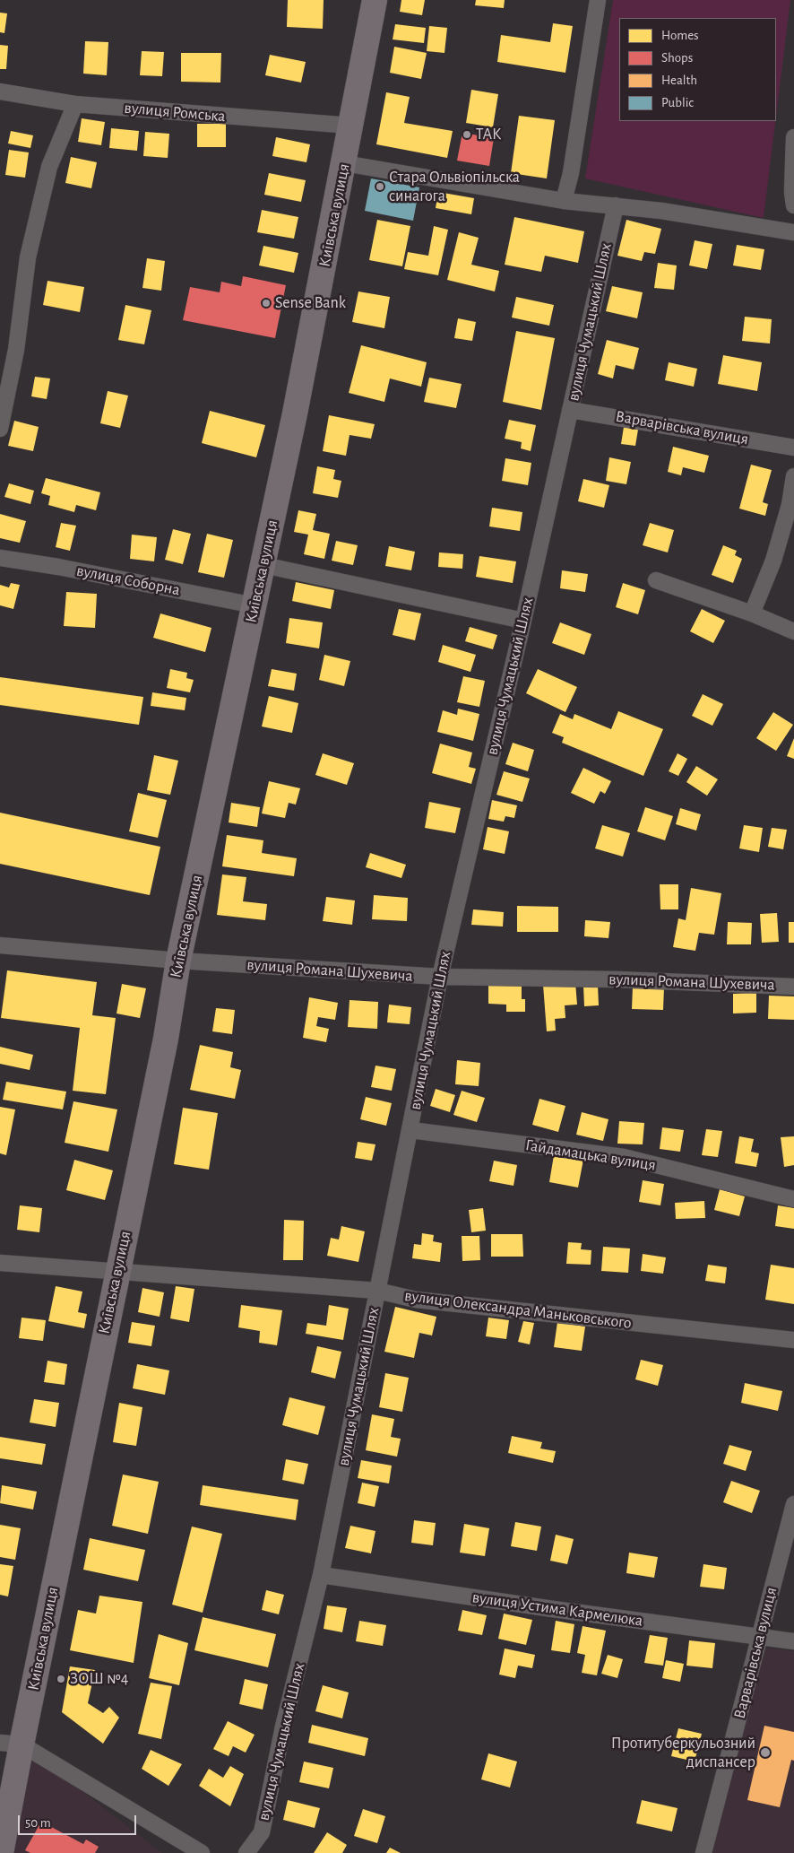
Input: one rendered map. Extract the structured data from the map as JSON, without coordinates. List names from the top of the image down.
{
  "streets": {
    "main road": ["Київська вулиця"],
    "street": [
      "вулиця Ромська",
      "вулиця Чумацький Шлях",
      "Варварівська вулиця",
      "вулиця Соборна",
      "вулиця Романа Шухевича",
      "Гайдамацька вулиця",
      "вулиця Олександра Маньковського",
      "вулиця Устима Кармелюка"
    ]
  },
  "crossings": [
    ["вулиця Ромська", "Київська вулиця"],
    ["Київська вулиця", "вулиця Соборна"],
    ["Київська вулиця", "вулиця Романа Шухевича"],
    ["Київська вулиця", "вулиця Олександра Маньковського"],
    ["вулиця Чумацький Шлях", "Варварівська вулиця"],
    ["вулиця Чумацький Шлях", "вулиця Романа Шухевича"],
    ["вулиця Чумацький Шлях", "Гайдамацька вулиця"],
    ["вулиця Чумацький Шлях", "вулиця Олександра Маньковського"],
    ["вулиця Чумацький Шлях", "вулиця Устима Кармелюка"],
    ["Варварівська вулиця", "вулиця Устима Кармелюка"]
  ],
  "places": [
    "ТАК",
    "Стара Ольвіопільска синагога",
    "Sense Bank",
    "ЗОШ №4",
    "Протитуберкульозний диспансер"
  ],
  "legend": [
    "Homes",
    "Shops",
    "Health",
    "Public"
  ],
  "scale_bar": "50 m"
}
